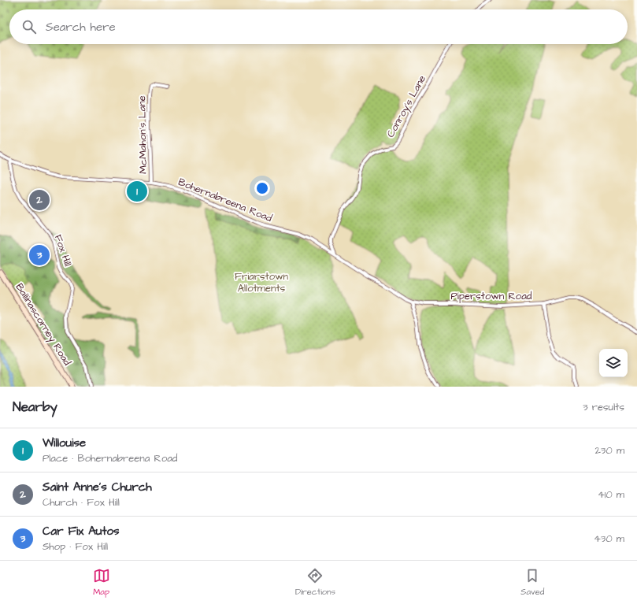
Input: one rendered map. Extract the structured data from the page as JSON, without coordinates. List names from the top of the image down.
{
  "streets": {
    "main road": ["Ballinascorney Road"],
    "street": [
      "Conroy's Lane",
      "McMahon's Lane",
      "Bohernabreena Road",
      "Fox Hill",
      "Piperstown Road"
    ]
  },
  "crossings": [
    ["Conroy's Lane", "Bohernabreena Road"],
    ["McMahon's Lane", "Bohernabreena Road"],
    ["Bohernabreena Road", "Fox Hill"],
    ["Bohernabreena Road", "Piperstown Road"]
  ],
  "parks": ["Friarstown Allotments"],
  "page": {
    "search": "Search here",
    "pins": ["1", "2", "3"],
    "heading": ["Nearby", "3 results"],
    "list": [
      {
        "mark": "1",
        "name": "Willouise",
        "note": "Place · Bohernabreena Road",
        "value": "230 m"
      },
      {
        "mark": "2",
        "name": "Saint Anne's Church",
        "note": "Church · Fox Hill",
        "value": "410 m"
      },
      {
        "mark": "3",
        "name": "Car Fix Autos",
        "note": "Shop · Fox Hill",
        "value": "430 m"
      }
    ],
    "nav": ["Map", "Directions", "Saved"]
  }
}
